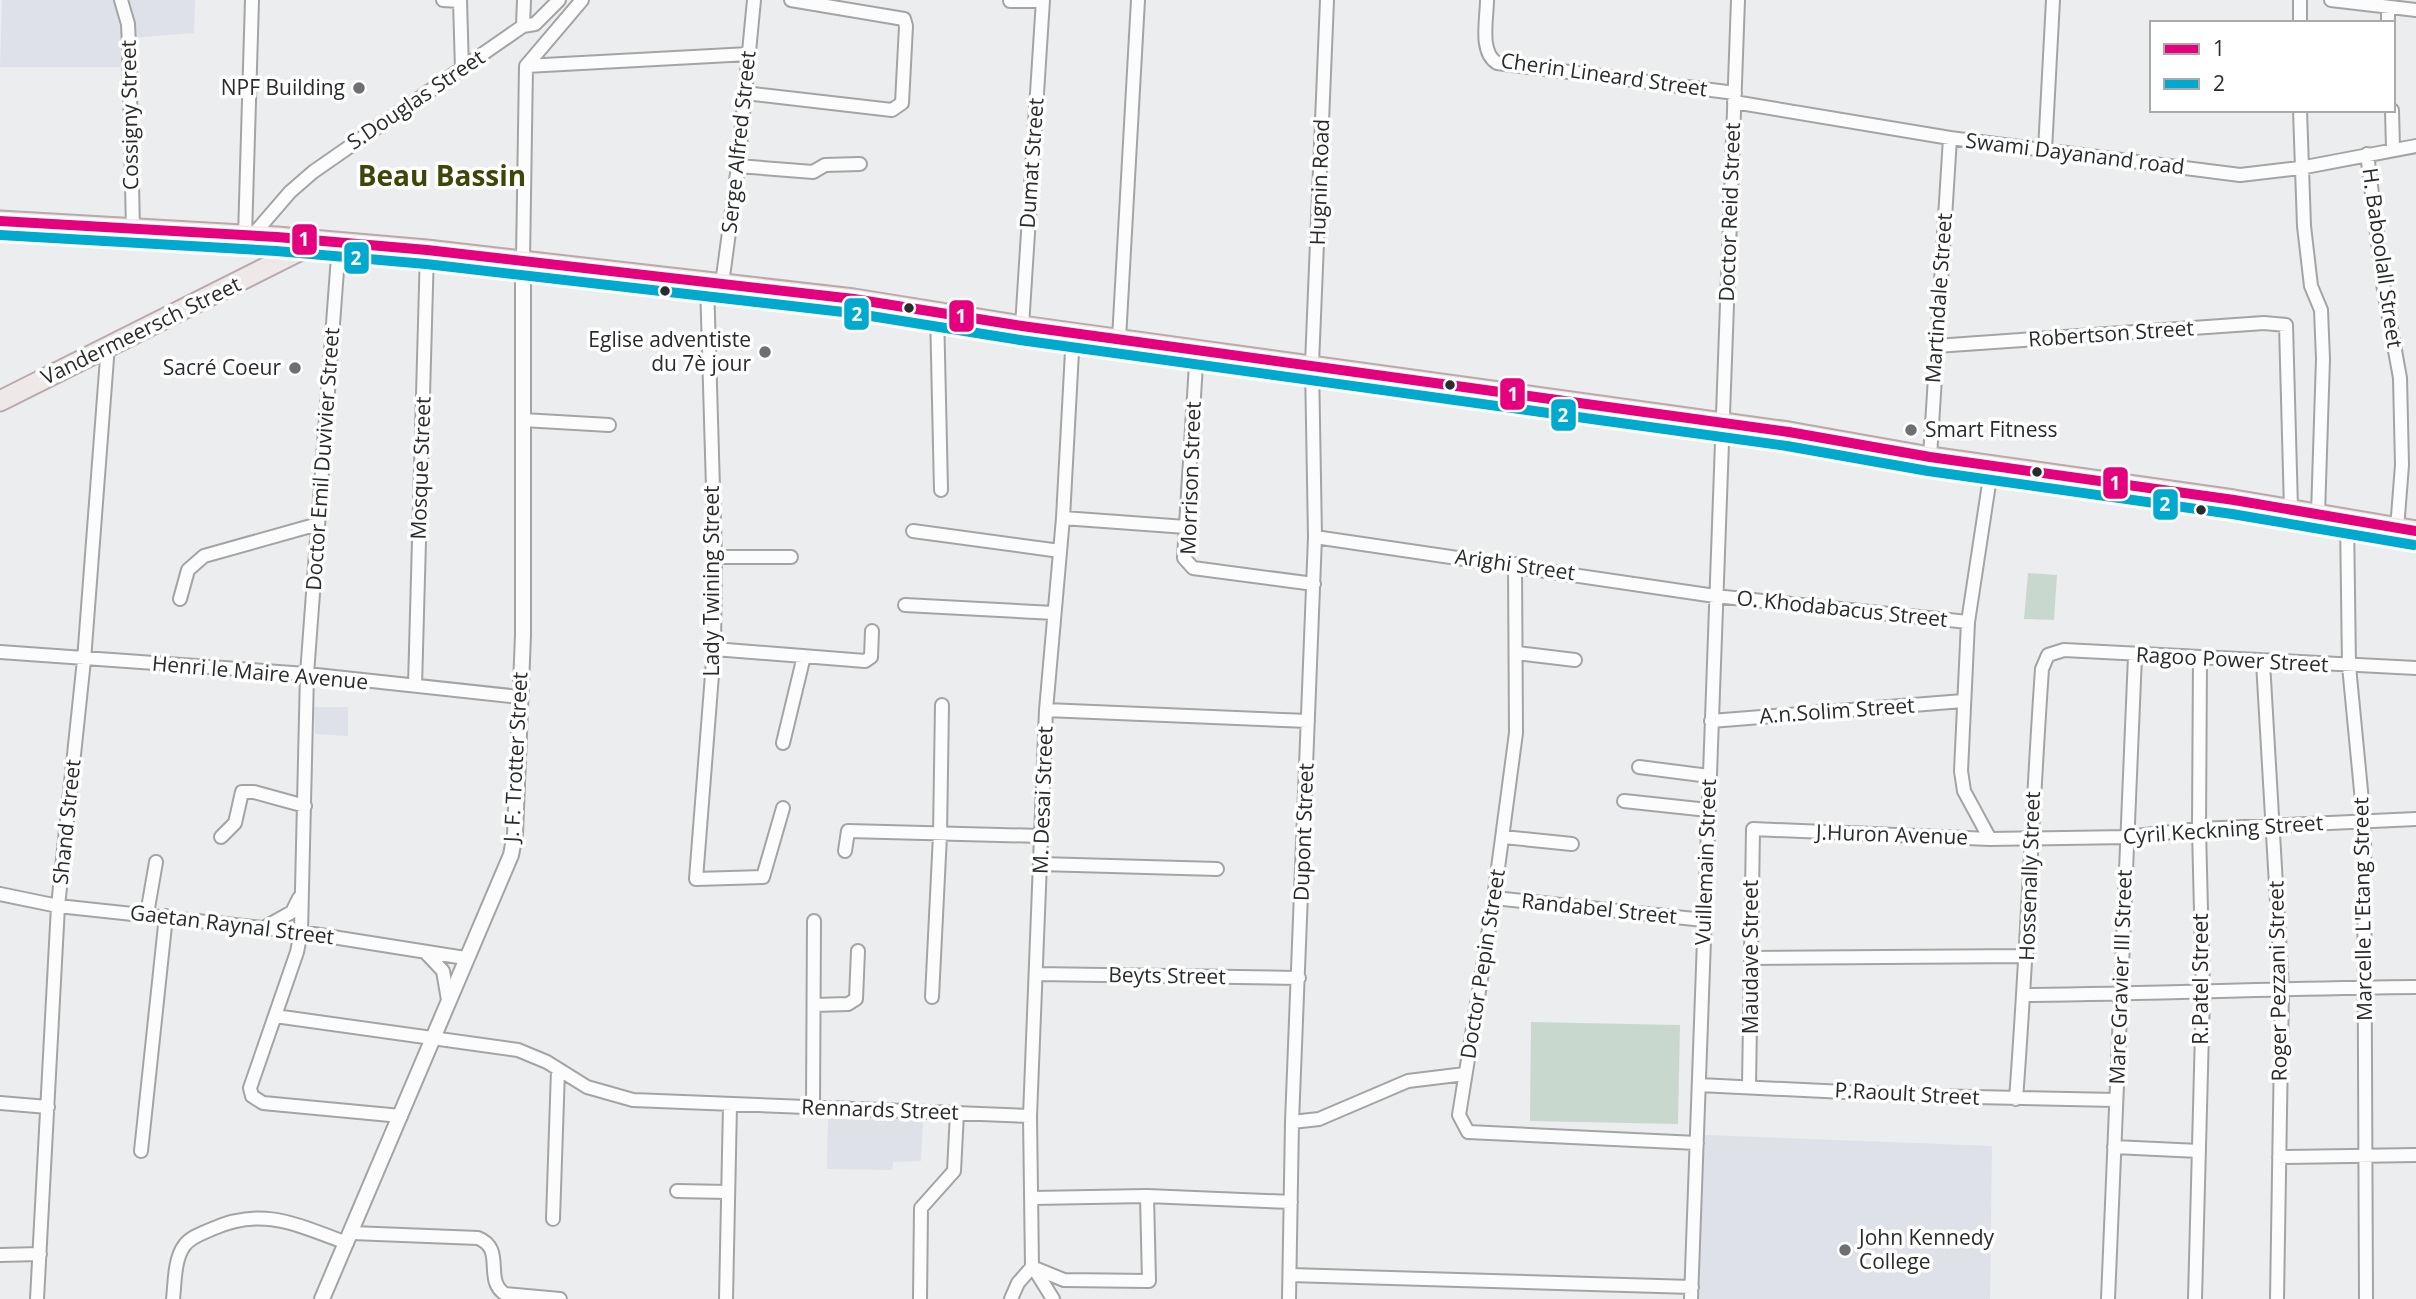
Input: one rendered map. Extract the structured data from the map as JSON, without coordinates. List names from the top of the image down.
{
  "streets": {
    "main road": ["Vandermeersch Street"],
    "street": [
      "Cherin Lineard Street",
      "S.Douglas Street",
      "Cossigny Street",
      "Serge Alfred Street",
      "Swami Dayanand road",
      "Dumat Street",
      "Hugnin Road",
      "Doctor Reid Street",
      "H. Baboolall Street",
      "Martindale Street",
      "Robertson Street",
      "Doctor Emil Duvivier Street",
      "Mosque Street",
      "Morrison Street",
      "Arighi Street",
      "Lady Twining Street",
      "O. Khodabacus Street",
      "Ragoo Power Street",
      "Henri le Maire Avenue",
      "A.n.Solim Street",
      "J. F. Trotter Street",
      "M. Desai Street",
      "Shand Street",
      "Cyril Keckning Street",
      "Dupont Street",
      "J.Huron Avenue",
      "Vuillemain Street",
      "Hossenally Street",
      "Randabel Street",
      "Marcelle L'Etang Street",
      "Gaetan Raynal Street",
      "Maudave Street",
      "Doctor Pepin Street",
      "Beyts Street",
      "Mare Gravier III Street",
      "R.Patel Street",
      "Roger Pezzani Street",
      "P.Raoult Street",
      "Rennards Street"
    ]
  },
  "crossings": [
    ["Cherin Lineard Street", "Swami Dayanand road"],
    ["Cherin Lineard Street", "Doctor Reid Street"],
    ["Serge Alfred Street", "Lady Twining Street"],
    ["Swami Dayanand road", "Doctor Reid Street"],
    ["Swami Dayanand road", "H. Baboolall Street"],
    ["Swami Dayanand road", "Martindale Street"],
    ["Hugnin Road", "Dupont Street"],
    ["Doctor Reid Street", "Vuillemain Street"],
    ["Martindale Street", "Robertson Street"],
    ["Vandermeersch Street", "Shand Street"],
    ["Doctor Emil Duvivier Street", "Henri le Maire Avenue"],
    ["Doctor Emil Duvivier Street", "J. F. Trotter Street"],
    ["Doctor Emil Duvivier Street", "Gaetan Raynal Street"],
    ["Doctor Emil Duvivier Street", "Rennards Street"],
    ["Mosque Street", "Henri le Maire Avenue"],
    ["Morrison Street", "Dupont Street"],
    ["Arighi Street", "O. Khodabacus Street"],
    ["Arighi Street", "Dupont Street"],
    ["Arighi Street", "Vuillemain Street"],
    ["Arighi Street", "Doctor Pepin Street"],
    ["O. Khodabacus Street", "Vuillemain Street"],
    ["Ragoo Power Street", "Hossenally Street"],
    ["Ragoo Power Street", "Marcelle L'Etang Street"],
    ["Ragoo Power Street", "Mare Gravier III Street"],
    ["Ragoo Power Street", "R.Patel Street"],
    ["Ragoo Power Street", "Roger Pezzani Street"],
    ["Henri le Maire Avenue", "J. F. Trotter Street"],
    ["Henri le Maire Avenue", "Shand Street"],
    ["A.n.Solim Street", "Vuillemain Street"],
    ["J. F. Trotter Street", "Gaetan Raynal Street"],
    ["J. F. Trotter Street", "Rennards Street"],
    ["M. Desai Street", "Beyts Street"],
    ["M. Desai Street", "Rennards Street"],
    ["Shand Street", "Gaetan Raynal Street"],
    ["Cyril Keckning Street", "J.Huron Avenue"],
    ["Cyril Keckning Street", "Hossenally Street"],
    ["Cyril Keckning Street", "Marcelle L'Etang Street"],
    ["Cyril Keckning Street", "Mare Gravier III Street"],
    ["Cyril Keckning Street", "R.Patel Street"],
    ["Cyril Keckning Street", "Roger Pezzani Street"],
    ["Dupont Street", "Beyts Street"],
    ["J.Huron Avenue", "Hossenally Street"],
    ["J.Huron Avenue", "Maudave Street"],
    ["Vuillemain Street", "Randabel Street"],
    ["Vuillemain Street", "Doctor Pepin Street"],
    ["Vuillemain Street", "P.Raoult Street"],
    ["Hossenally Street", "P.Raoult Street"],
    ["Randabel Street", "Doctor Pepin Street"],
    ["Maudave Street", "P.Raoult Street"],
    ["Mare Gravier III Street", "P.Raoult Street"]
  ],
  "districts": ["Beau Bassin"],
  "places": [
    "NPF Building",
    "Eglise adventiste du 7è jour",
    "Sacré Coeur",
    "Smart Fitness",
    "John Kennedy College"
  ],
  "lines": ["transit line 1", "transit line 2"],
  "legend": ["1", "2"]
}
